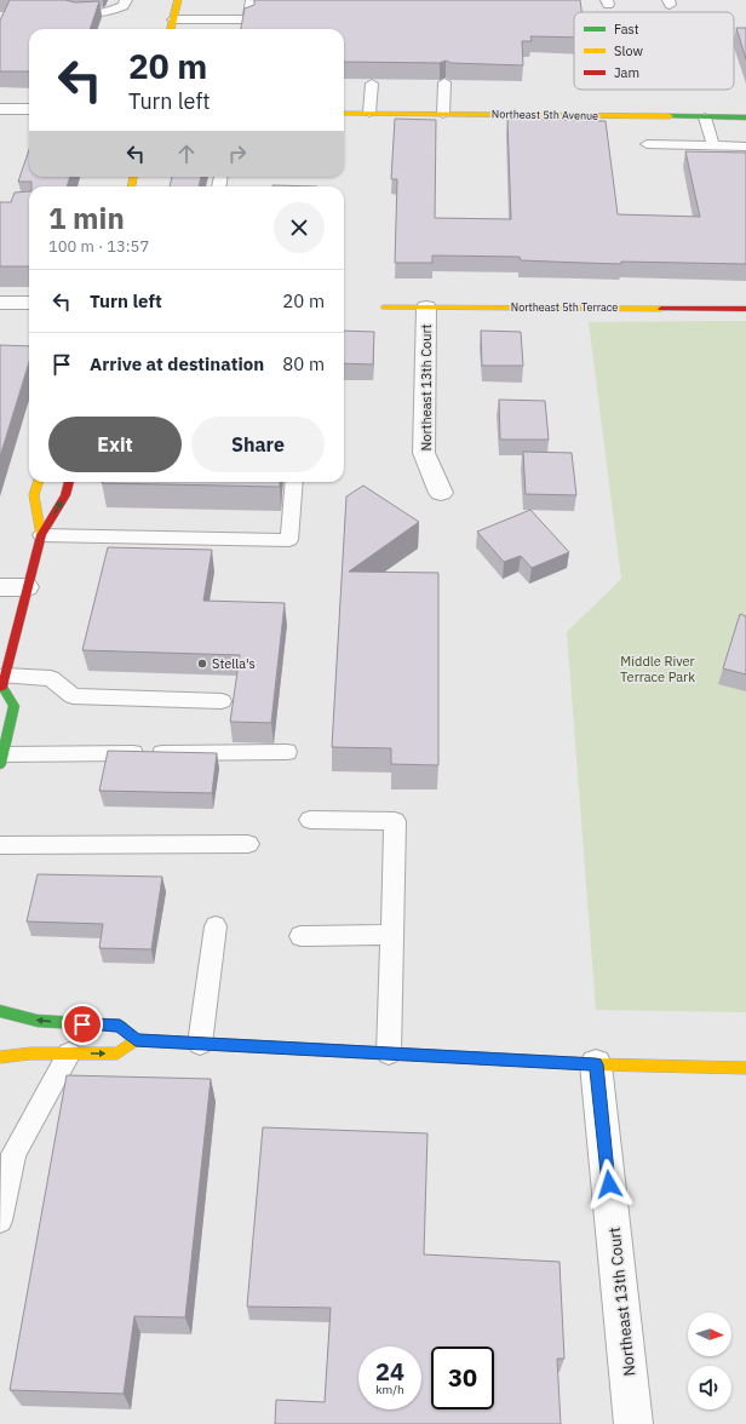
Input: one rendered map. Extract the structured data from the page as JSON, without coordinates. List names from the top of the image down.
{
  "streets": {
    "street": ["Northeast 5th Avenue", "Northeast 5th Terrace", "Northeast 13th Court"]
  },
  "crossings": [
    ["Northeast 5th Terrace", "Northeast 13th Court"]
  ],
  "parks": ["Middle River Terrace Park"],
  "places": ["Stella's"],
  "legend": ["Fast", "Slow", "Jam"],
  "north": "right",
  "page": {
    "turn": ["20 m", "Turn left"],
    "heading": ["1 min", "100 m · 13:57"],
    "list": [
      {
        "name": "Turn left",
        "value": "20 m"
      },
      {
        "name": "Arrive at destination",
        "value": "80 m"
      }
    ],
    "buttons": ["Exit", "Share"],
    "speed": "24 km/h",
    "limit": "30"
  }
}
